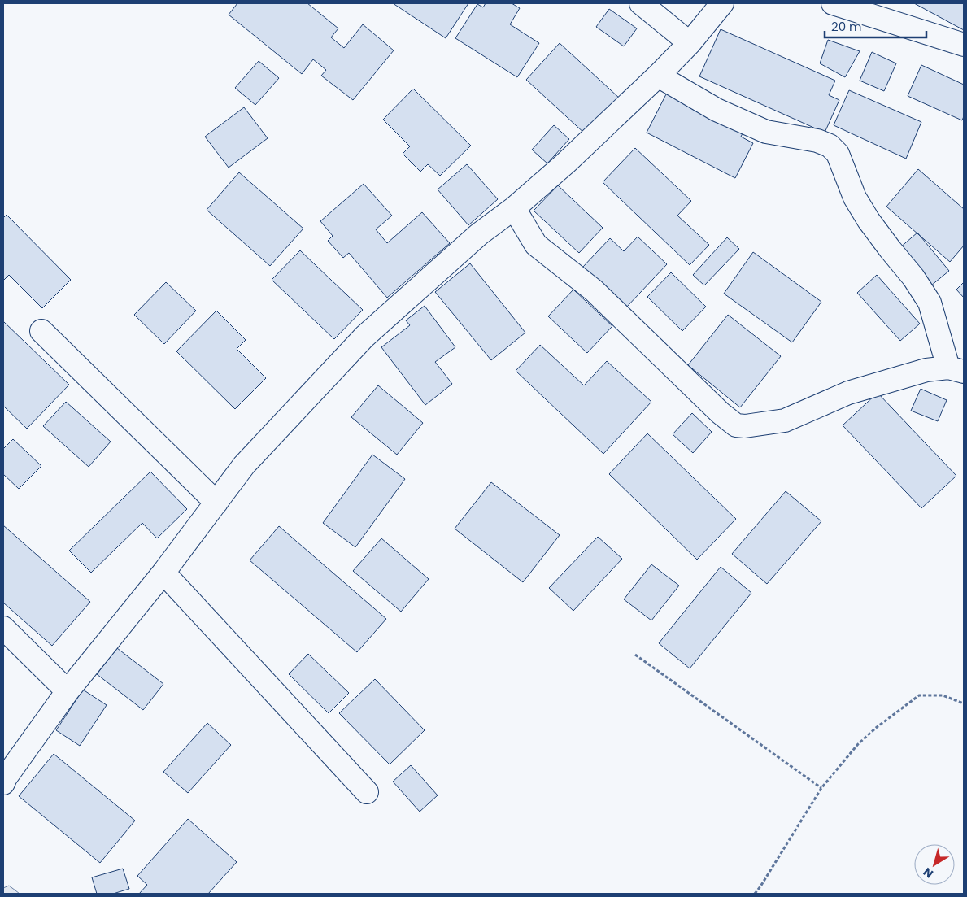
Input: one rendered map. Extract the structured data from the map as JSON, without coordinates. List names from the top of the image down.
{
  "scale_bar": "20 m",
  "north": "bottom left"
}
